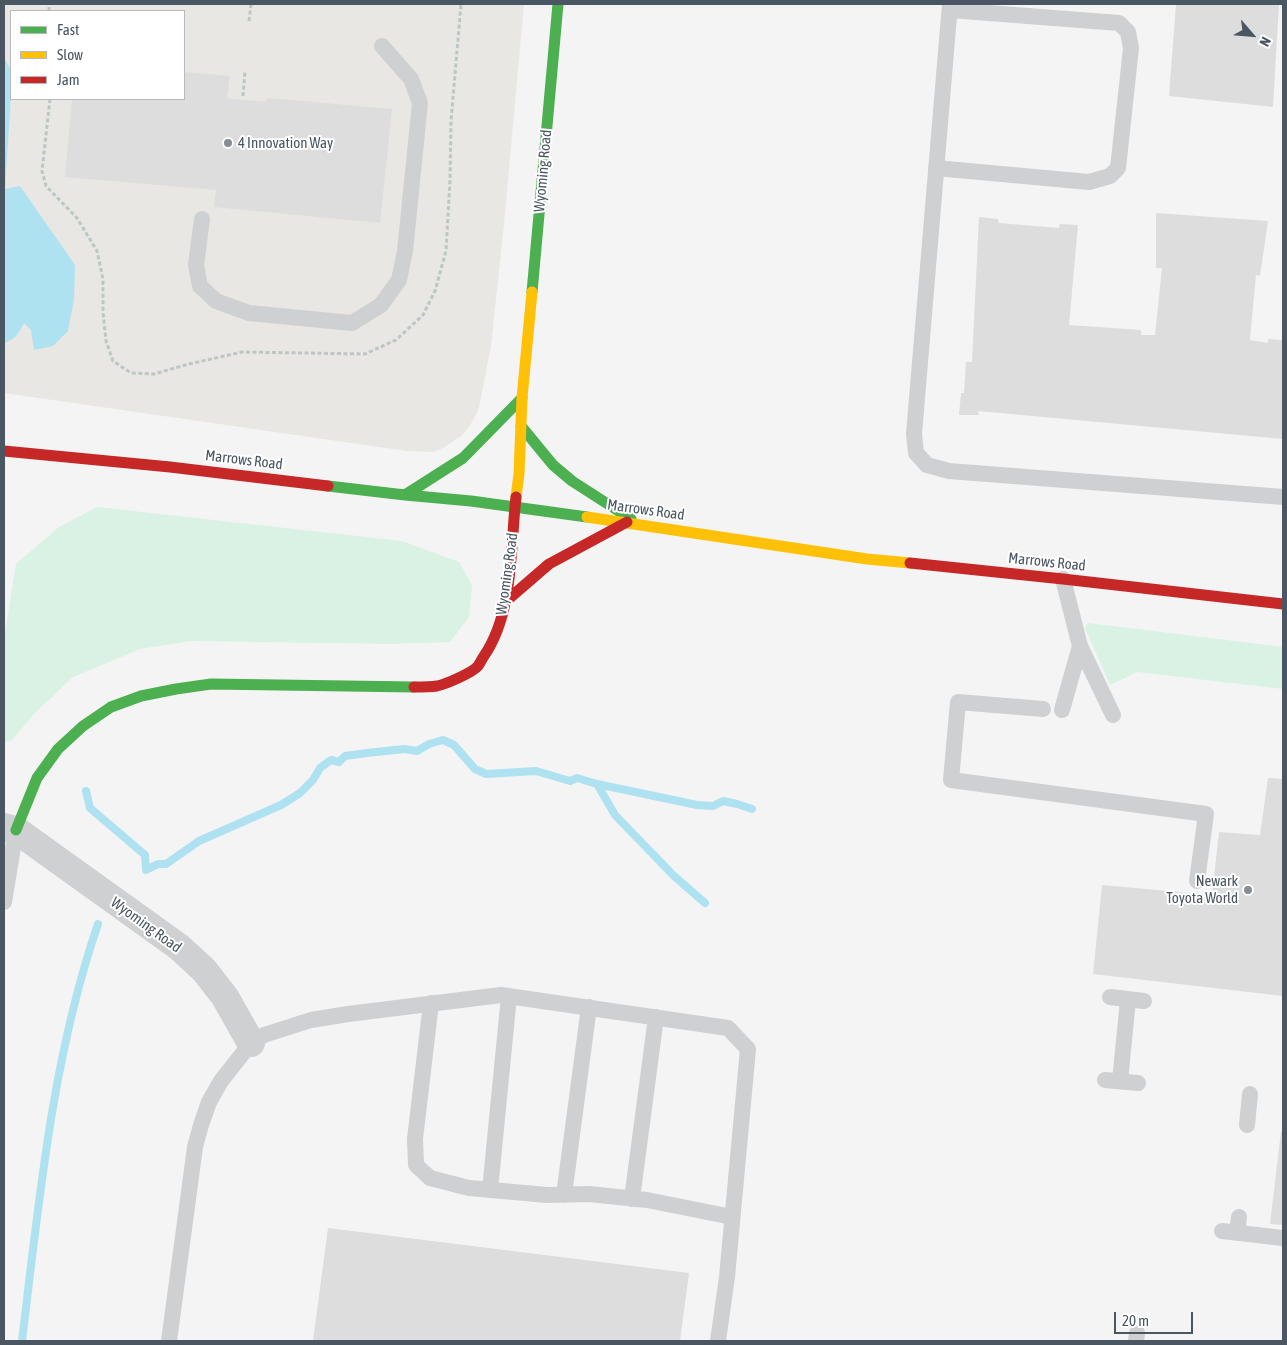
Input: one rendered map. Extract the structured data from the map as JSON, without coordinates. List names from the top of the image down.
{
  "streets": {
    "street": ["Wyoming Road", "Marrows Road"]
  },
  "crossings": [
    ["Wyoming Road", "Marrows Road"]
  ],
  "places": ["4 Innovation Way", "Newark Toyota World"],
  "legend": ["Fast", "Slow", "Jam"],
  "scale_bar": "20 m",
  "north": "bottom right"
}
